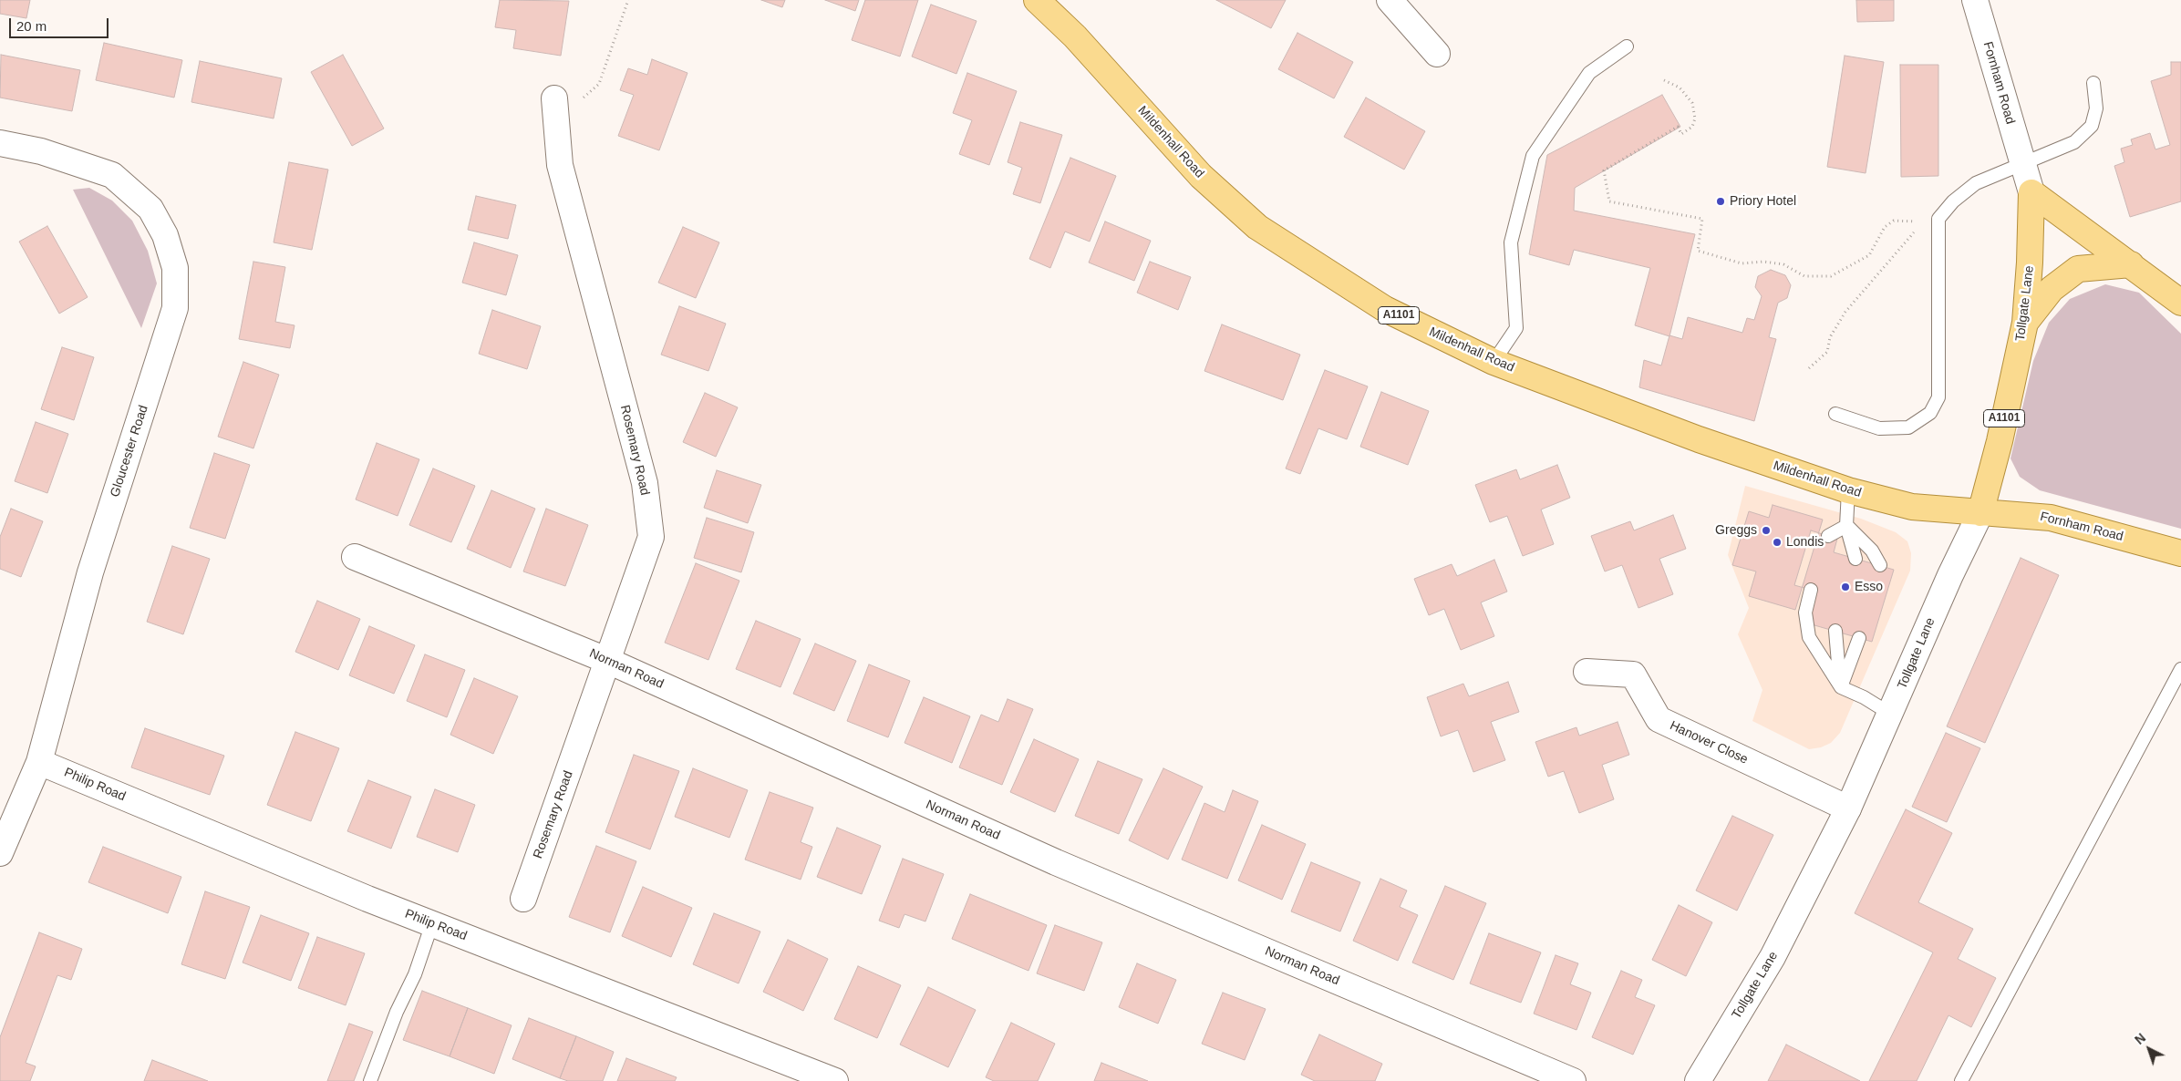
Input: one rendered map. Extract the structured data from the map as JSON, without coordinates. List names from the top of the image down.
{
  "streets": {
    "main road": [
      "Fornham Road",
      "Mildenhall Road",
      "Tollgate Lane",
      "A1101"
    ],
    "street": [
      "Rosemary Road",
      "Gloucester Road",
      "Norman Road",
      "Hanover Close",
      "Philip Road"
    ]
  },
  "crossings": [
    ["Fornham Road", "Mildenhall Road"],
    ["Fornham Road", "Tollgate Lane"],
    ["Mildenhall Road", "Tollgate Lane"],
    ["Tollgate Lane", "A1101"],
    ["Tollgate Lane", "Hanover Close"],
    ["Rosemary Road", "Norman Road"],
    ["Gloucester Road", "Philip Road"]
  ],
  "places": [
    "Priory Hotel",
    "Greggs",
    "Londis",
    "Esso"
  ],
  "scale_bar": "20 m",
  "north": "top left"
}
